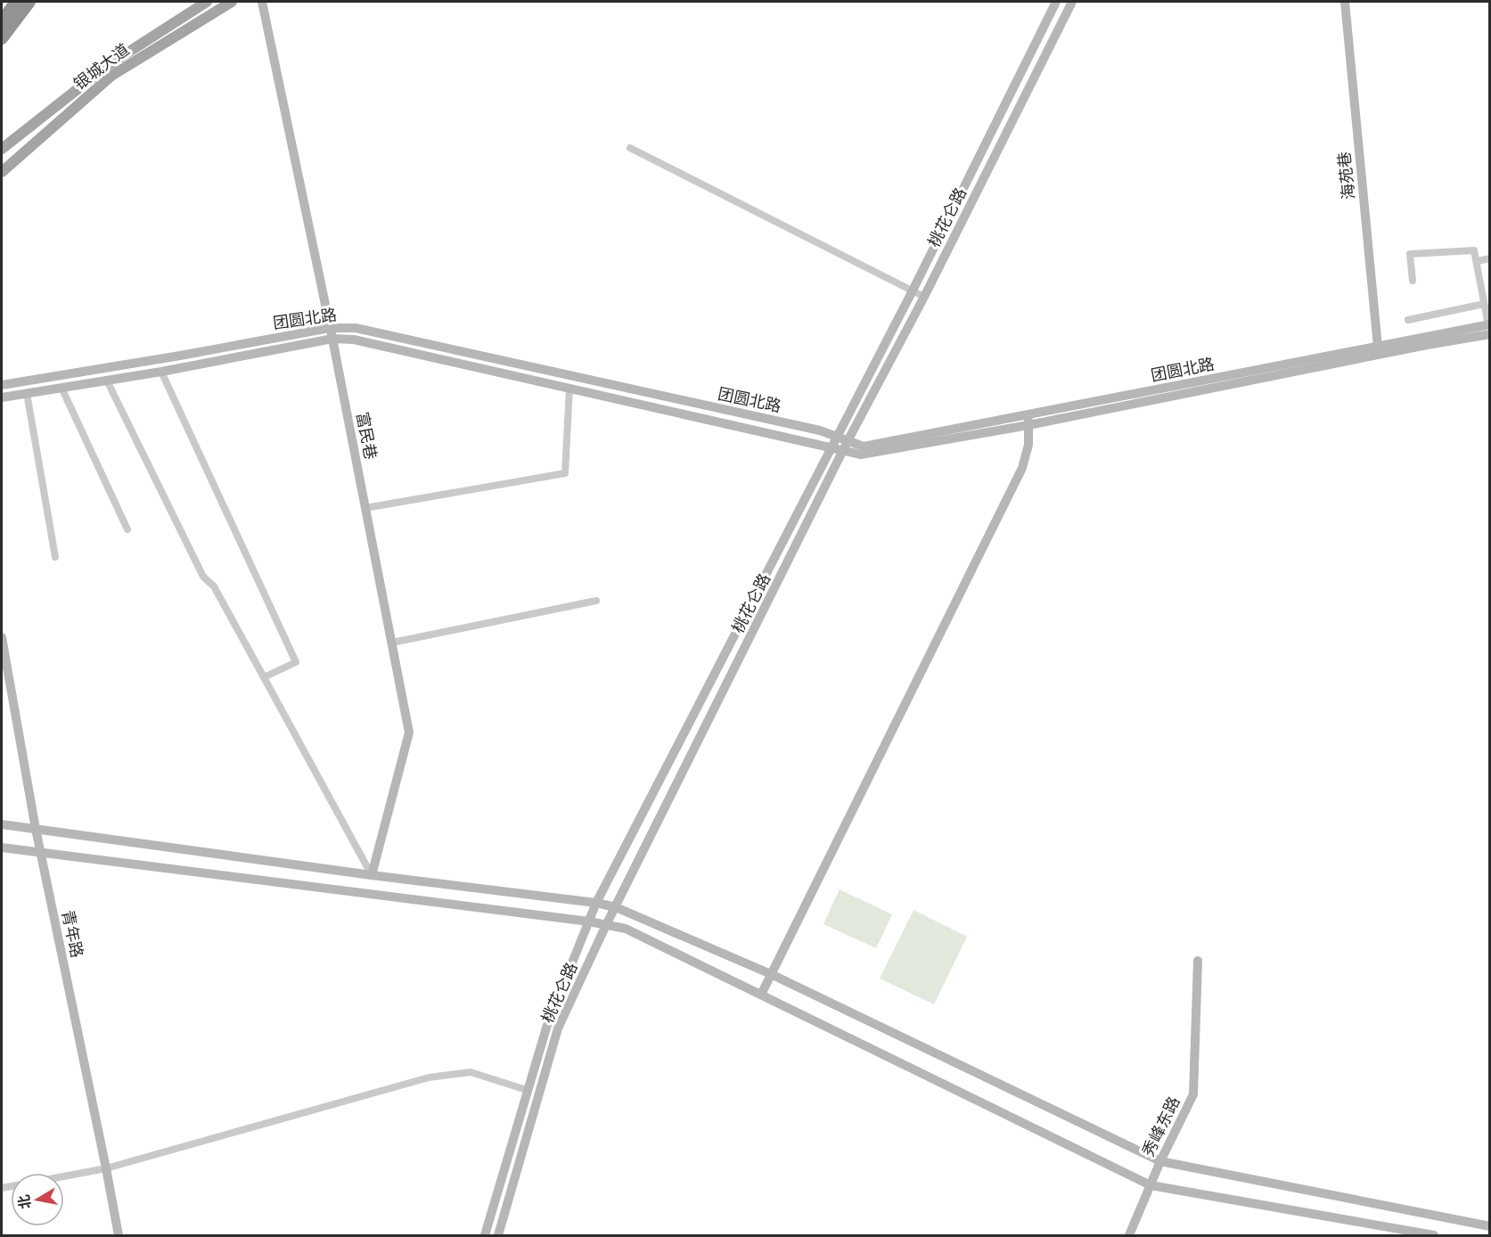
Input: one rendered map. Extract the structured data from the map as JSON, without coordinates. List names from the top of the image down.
{
  "streets": {
    "main road": [
      "银城大道",
      "海苑巷",
      "桃花仑路",
      "团圆北路",
      "富民巷",
      "青年路",
      "秀峰东路"
    ]
  },
  "crossings": [
    ["海苑巷", "团圆北路"],
    ["桃花仑路", "团圆北路"],
    ["团圆北路", "富民巷"]
  ],
  "north": "left"
}
